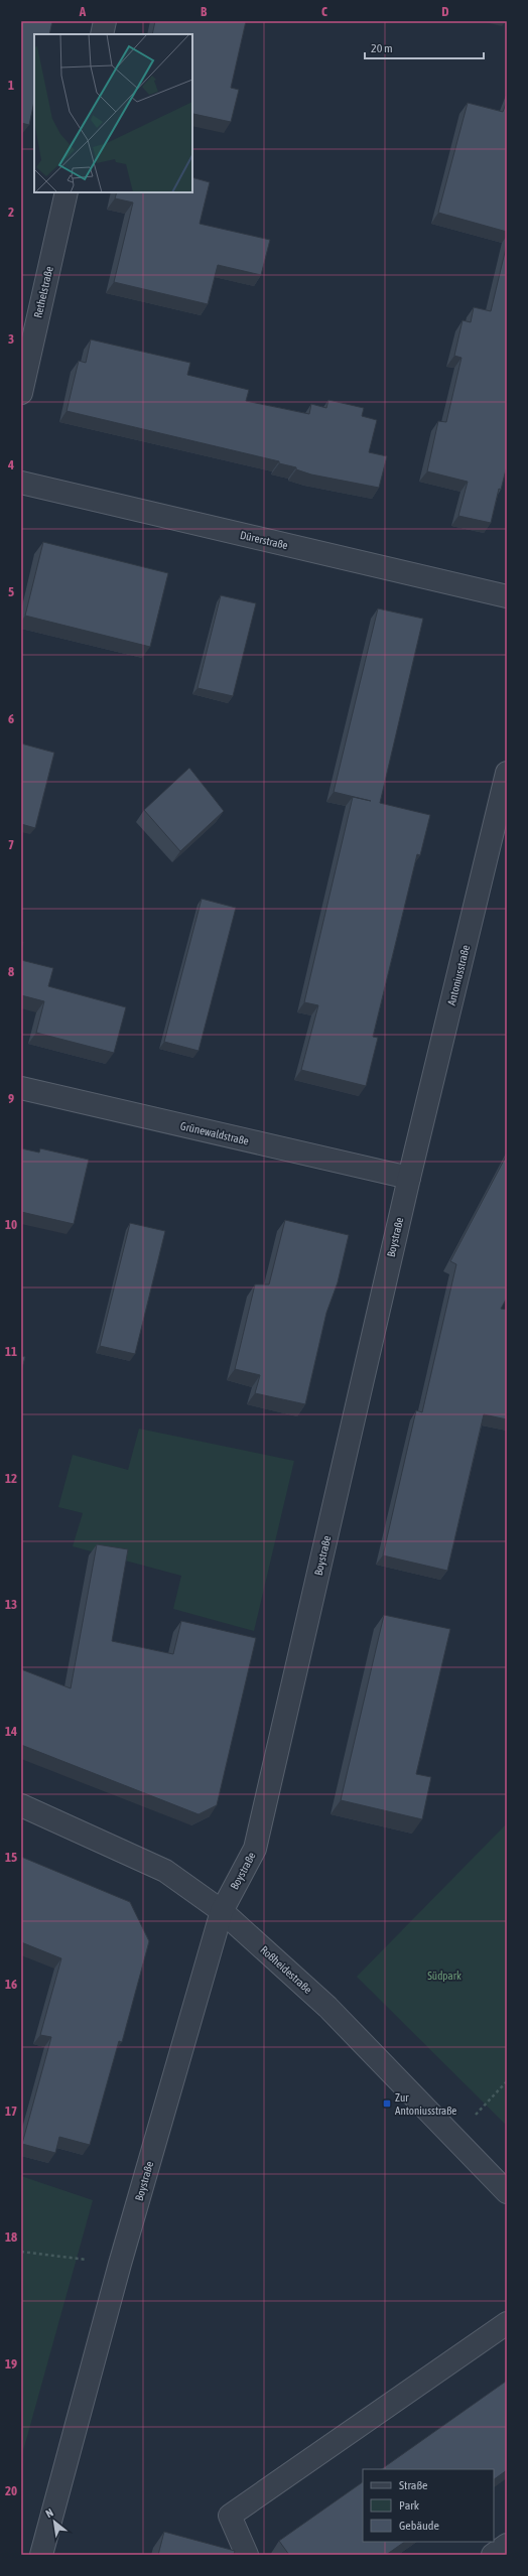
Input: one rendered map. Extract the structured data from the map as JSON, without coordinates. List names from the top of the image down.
{
  "streets": {
    "street": [
      "Rethelstraße",
      "Dürerstraße",
      "Antoniusstraße",
      "Grünewaldstraße",
      "Boystraße",
      "Roßheidestraße"
    ]
  },
  "crossings": [
    ["Antoniusstraße", "Grünewaldstraße"],
    ["Antoniusstraße", "Boystraße"],
    ["Grünewaldstraße", "Boystraße"],
    ["Boystraße", "Roßheidestraße"]
  ],
  "parks": ["Südpark"],
  "places": {
    "transit": ["Zur Antoniusstraße"]
  },
  "legend": ["Straße", "Park", "Gebäude"],
  "scale_bar": "20 m",
  "north": "top left",
  "grid": {
    "columns": [
      "A",
      "B",
      "C",
      "D"
    ],
    "rows": [
      "1",
      "2",
      "3",
      "4",
      "5",
      "6",
      "7",
      "8",
      "9",
      "10",
      "11",
      "12",
      "13",
      "14",
      "15",
      "16",
      "17",
      "18",
      "19",
      "20"
    ]
  }
}
